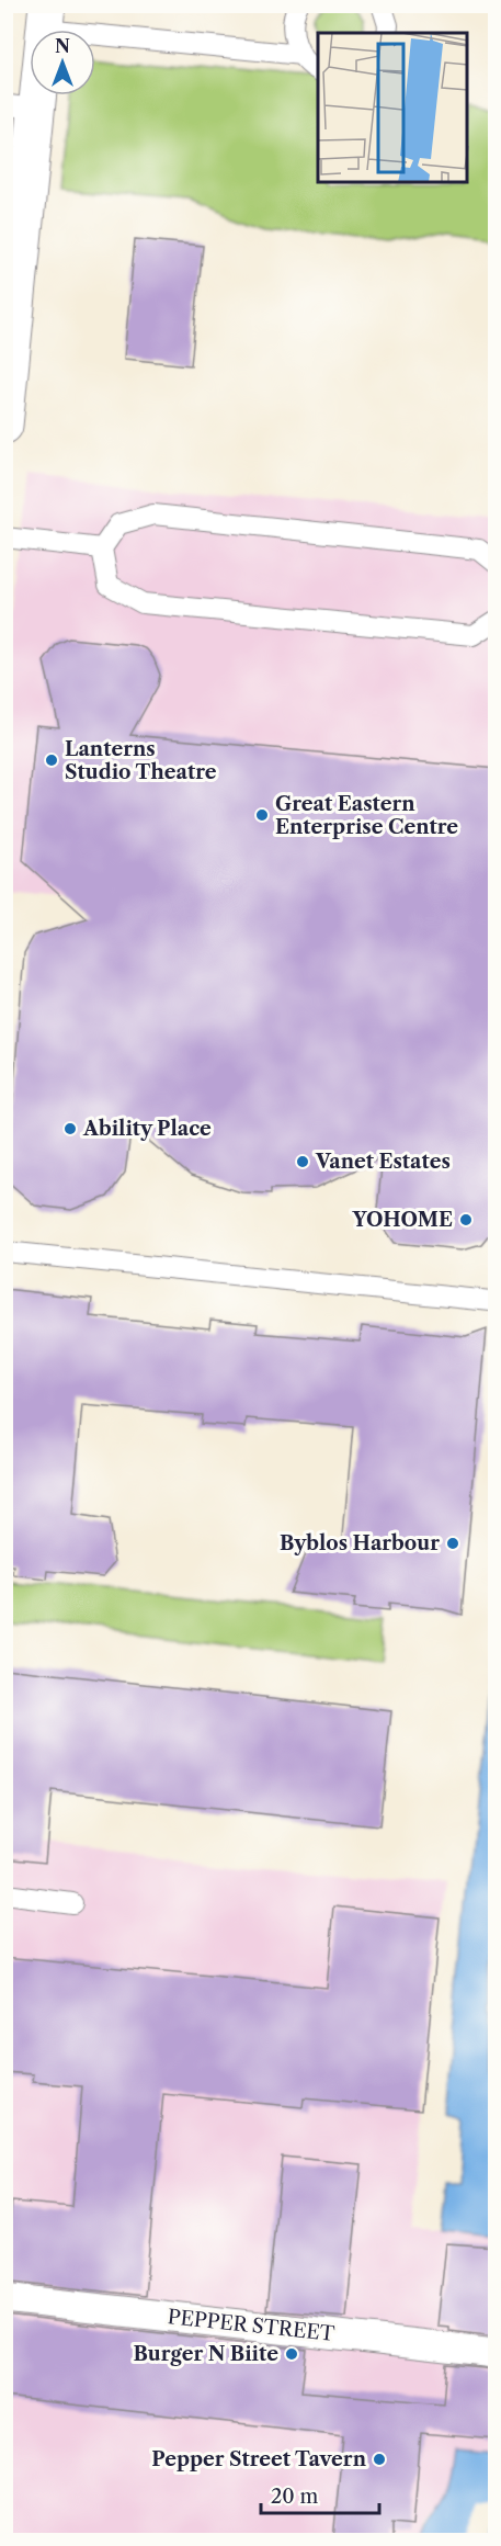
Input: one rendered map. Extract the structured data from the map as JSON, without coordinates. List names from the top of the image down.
{
  "streets": {
    "street": ["PEPPER STREET"]
  },
  "places": [
    "Lanterns Studio Theatre",
    "Great Eastern Enterprise Centre",
    "Ability Place",
    "Vanet Estates",
    "YOHOME",
    "Byblos Harbour",
    "Burger N Biite",
    "Pepper Street Tavern"
  ],
  "scale_bar": "20 m",
  "north": "top"
}
